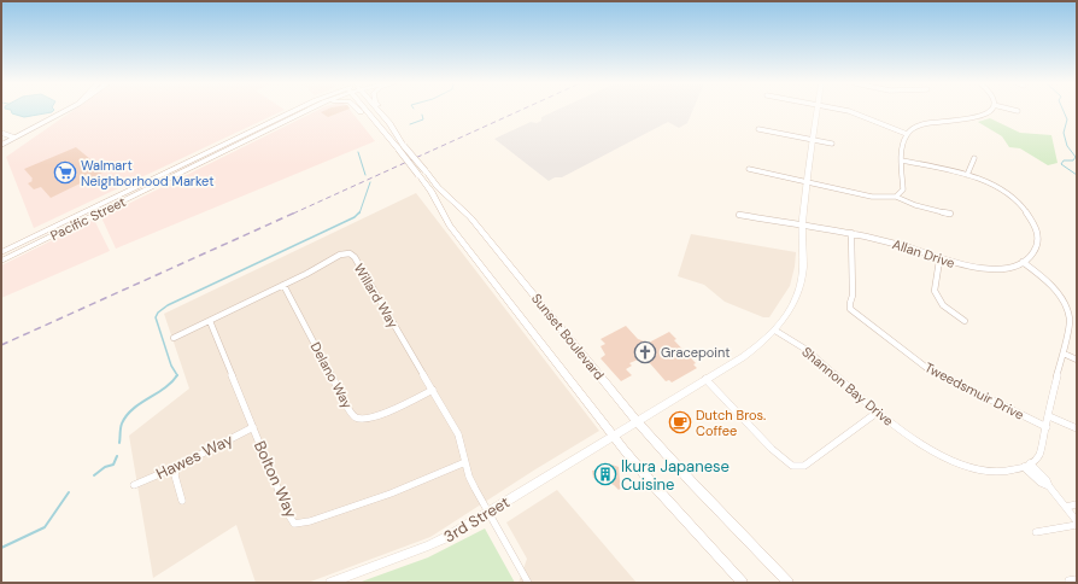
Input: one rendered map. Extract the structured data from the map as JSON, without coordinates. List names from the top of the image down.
{
  "streets": {
    "main road": ["Pacific Street", "Sunset Boulevard"],
    "street": [
      "Allan Drive",
      "Willard Way",
      "Delano Way",
      "Shannon Bay Drive",
      "Tweedsmuir Drive",
      "Hawes Way",
      "Bolton Way",
      "3rd Street"
    ]
  },
  "crossings": [
    ["Allan Drive", "Tweedsmuir Drive"],
    ["Allan Drive", "3rd Street"],
    ["Willard Way", "Delano Way"],
    ["Willard Way", "Bolton Way"],
    ["Willard Way", "3rd Street"],
    ["Sunset Boulevard", "3rd Street"],
    ["Shannon Bay Drive", "3rd Street"],
    ["Hawes Way", "Bolton Way"]
  ],
  "places": {
    "supermarket": ["Walmart Neighborhood Market"],
    "church": ["Gracepoint"],
    "cafe": ["Dutch Bros. Coffee"],
    "building": ["Ikura Japanese Cuisine"]
  }
}
